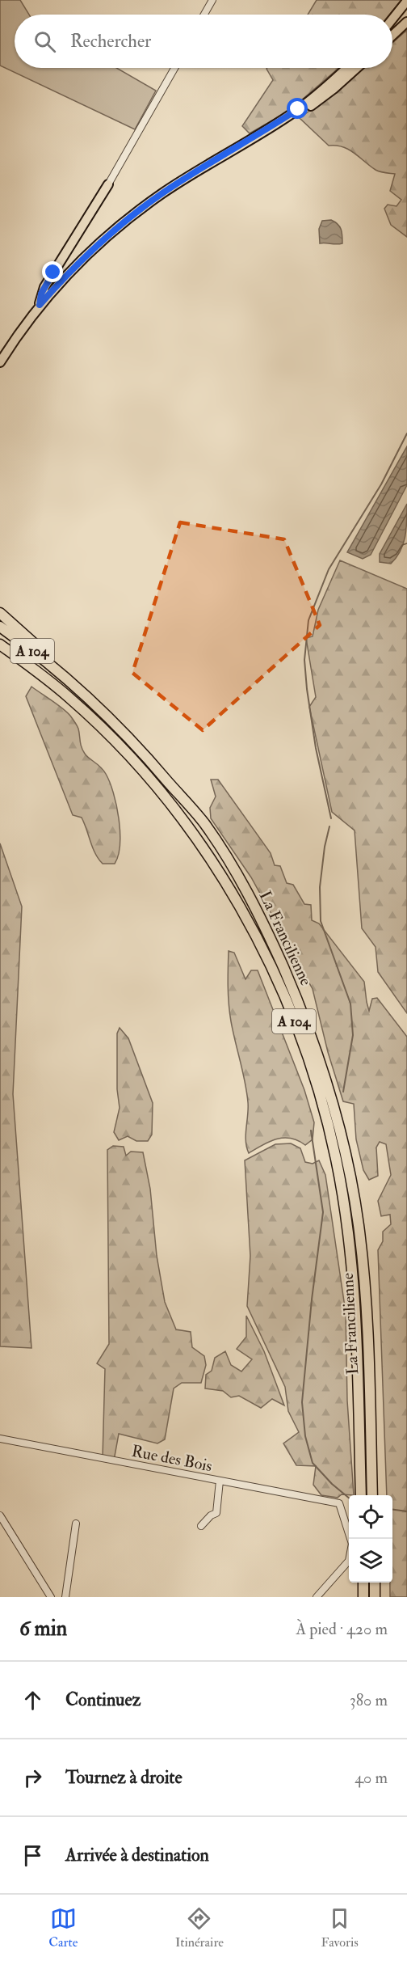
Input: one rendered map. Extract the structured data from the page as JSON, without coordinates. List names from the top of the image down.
{
  "streets": {
    "highway": ["A 104", "La Francilienne"],
    "street": ["Rue des Bois"]
  },
  "page": {
    "search": "Rechercher",
    "heading": ["6 min", "À pied · 420 m"],
    "list": [
      ["Continuez", "380 m"],
      ["Tournez à droite", "40 m"],
      "Arrivée à destination"
    ],
    "nav": ["Carte", "Itinéraire", "Favoris"]
  }
}
